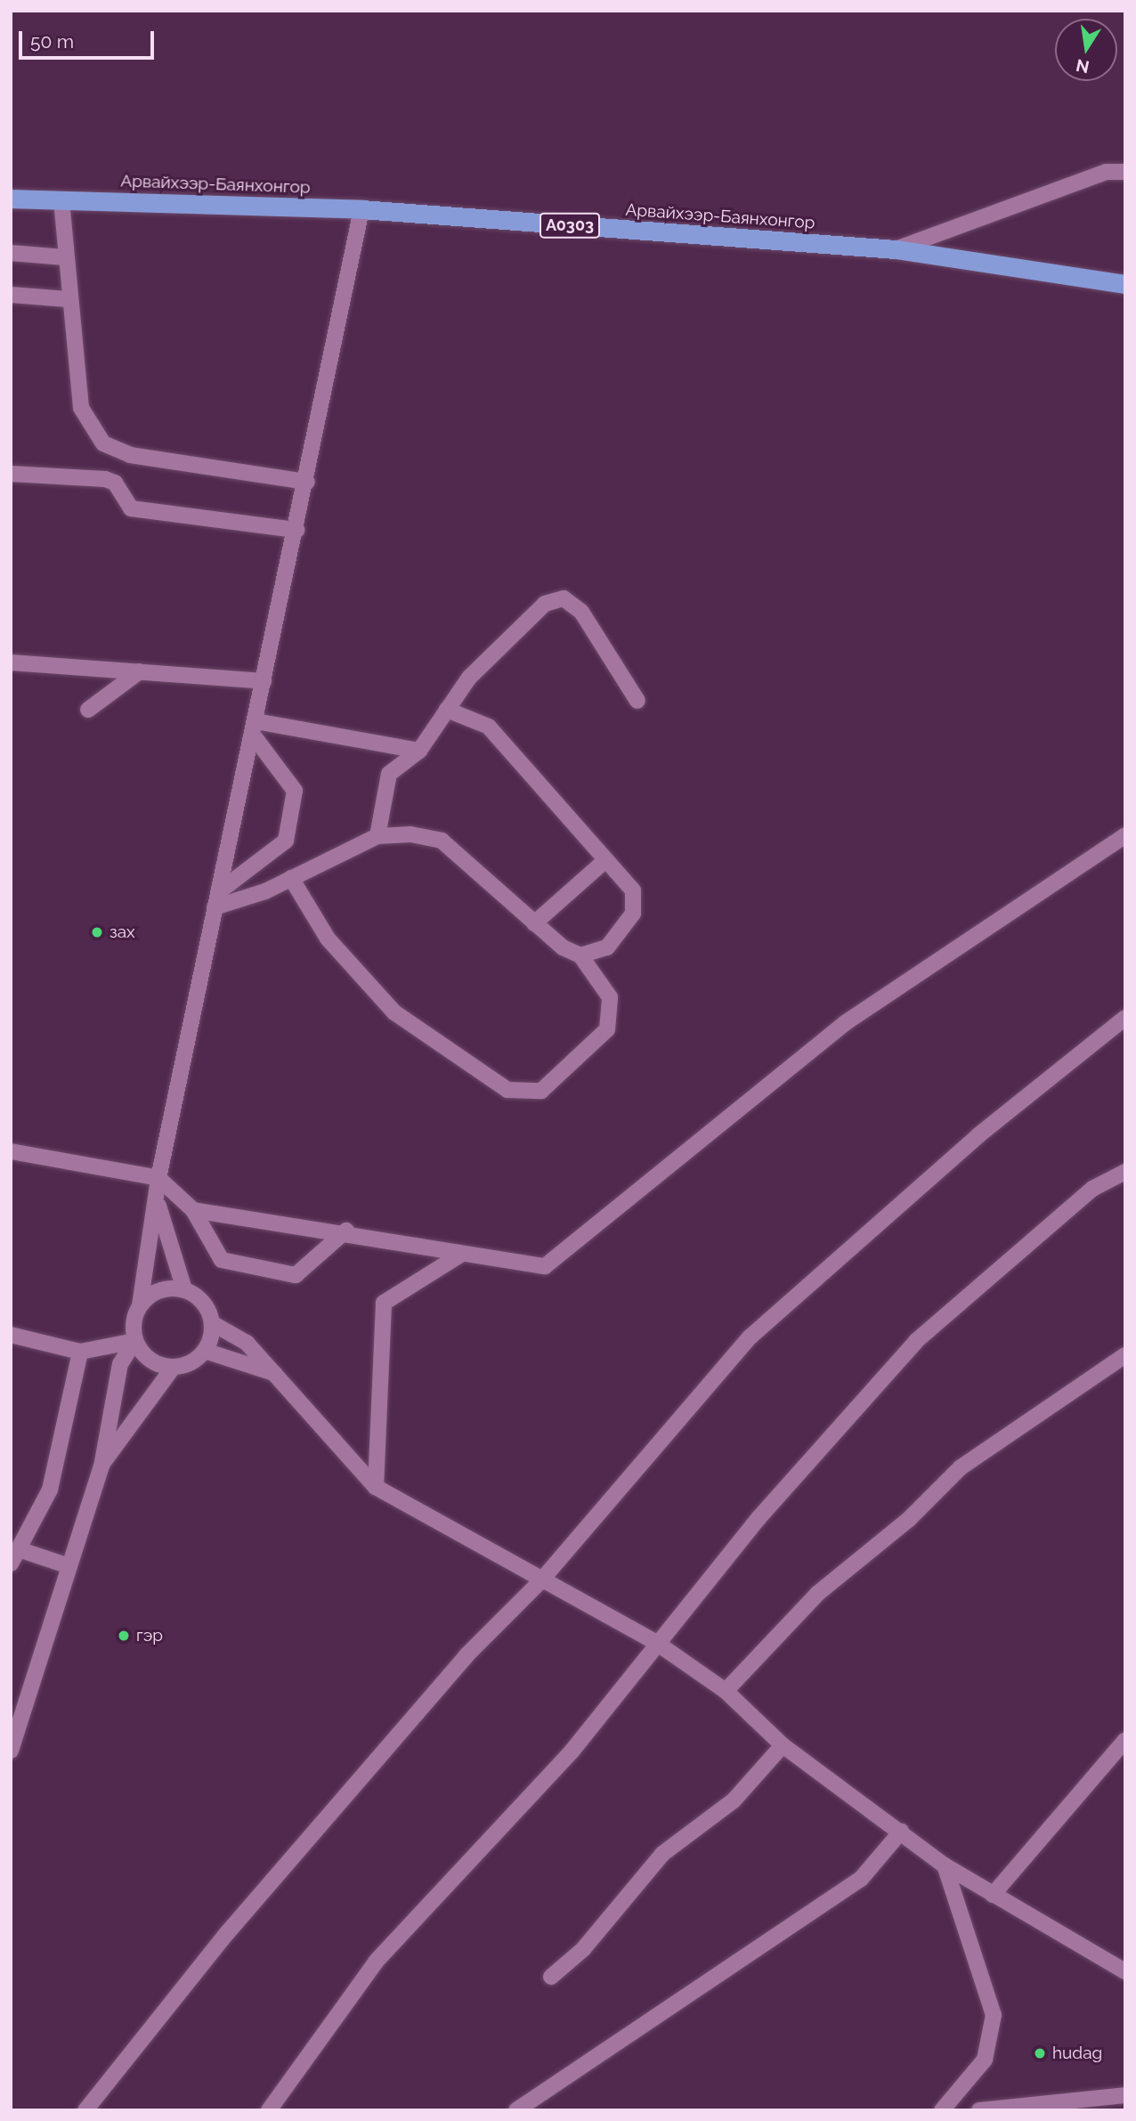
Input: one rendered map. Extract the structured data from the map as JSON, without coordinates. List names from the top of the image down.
{
  "streets": {
    "highway": ["Арвайхээр-Баянхонгор", "A0303"]
  },
  "places": ["зах", "гэр", "hudag"],
  "scale_bar": "50 m",
  "north": "bottom"
}
